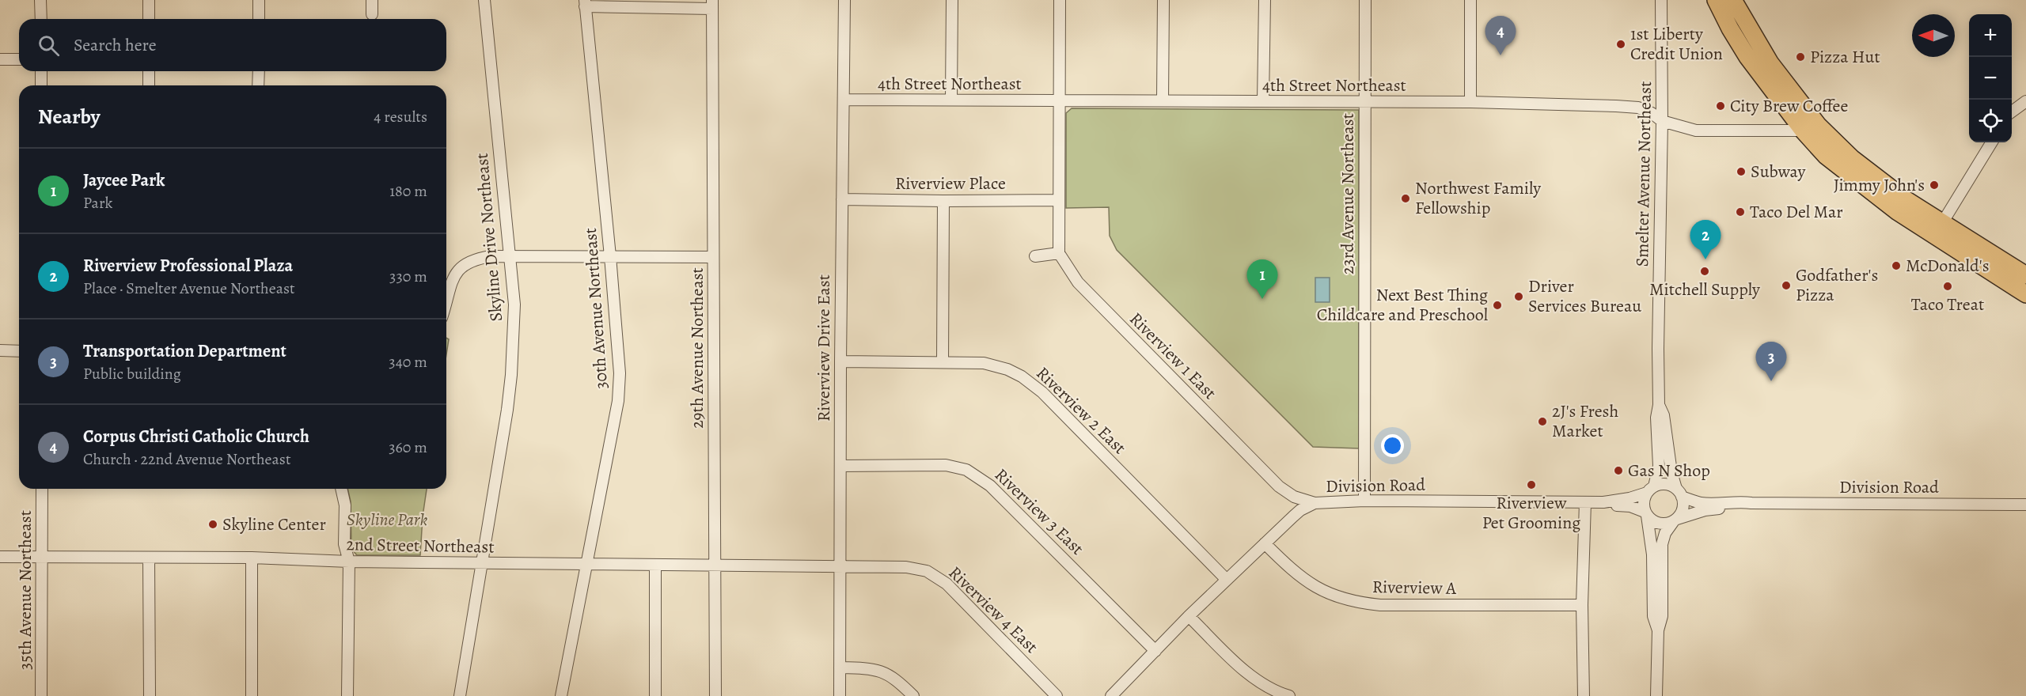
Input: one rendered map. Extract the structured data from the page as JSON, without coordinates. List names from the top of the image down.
{
  "streets": {
    "street": [
      "4th Street Northeast",
      "Smelter Avenue Northeast",
      "Riverview Place",
      "23rd Avenue Northeast",
      "Skyline Drive Northeast",
      "30th Avenue Northeast",
      "29th Avenue Northeast",
      "Riverview Drive East",
      "Riverview 1 East",
      "Riverview 2 East",
      "Division Road",
      "Riverview 3 East",
      "2nd Street Northeast",
      "Riverview A",
      "35th Avenue Northeast",
      "Riverview 4 East"
    ]
  },
  "crossings": [
    ["4th Street Northeast", "Smelter Avenue Northeast"],
    ["4th Street Northeast", "23rd Avenue Northeast"],
    ["4th Street Northeast", "Riverview Drive East"],
    ["Smelter Avenue Northeast", "Division Road"],
    ["Riverview Place", "Riverview Drive East"],
    ["23rd Avenue Northeast", "Division Road"],
    ["Skyline Drive Northeast", "2nd Street Northeast"],
    ["30th Avenue Northeast", "2nd Street Northeast"],
    ["29th Avenue Northeast", "2nd Street Northeast"],
    ["Riverview Drive East", "Riverview 2 East"],
    ["Riverview Drive East", "Riverview 3 East"],
    ["Riverview Drive East", "2nd Street Northeast"],
    ["Riverview Drive East", "Riverview 4 East"],
    ["Riverview 1 East", "Division Road"],
    ["Riverview 2 East", "Division Road"],
    ["Division Road", "Riverview 3 East"],
    ["Division Road", "Riverview A"],
    ["2nd Street Northeast", "35th Avenue Northeast"],
    ["2nd Street Northeast", "Riverview 4 East"]
  ],
  "parks": ["Skyline Park"],
  "places": [
    "1st Liberty Credit Union",
    "Pizza Hut",
    "City Brew Coffee",
    "Subway",
    "Jimmy John's",
    "Northwest Family Fellowship",
    "Taco Del Mar",
    "McDonald's",
    "Mitchell Supply",
    "Godfather's Pizza",
    "Taco Treat",
    "Driver Services Bureau",
    "Next Best Thing Childcare and Preschool",
    "2J's Fresh Market",
    "Gas N Shop",
    "Riverview Pet Grooming",
    "Skyline Center"
  ],
  "north": "left",
  "page": {
    "map_buttons": ["+", "−"],
    "pins": [
      "4",
      "2",
      "1",
      "3"
    ],
    "search": "Search here",
    "heading": ["Nearby", "4 results"],
    "list": [
      {
        "mark": "1",
        "name": "Jaycee Park",
        "note": "Park",
        "value": "180 m"
      },
      {
        "mark": "2",
        "name": "Riverview Professional Plaza",
        "note": "Place · Smelter Avenue Northeast",
        "value": "330 m"
      },
      {
        "mark": "3",
        "name": "Transportation Department",
        "note": "Public building",
        "value": "340 m"
      },
      {
        "mark": "4",
        "name": "Corpus Christi Catholic Church",
        "note": "Church · 22nd Avenue Northeast",
        "value": "360 m"
      }
    ]
  }
}
